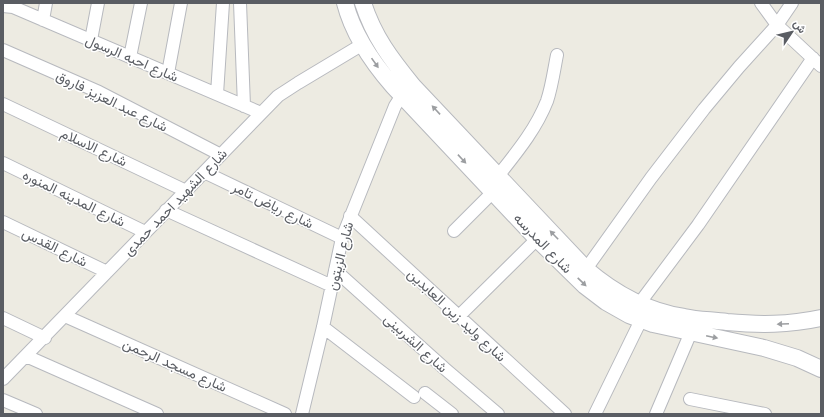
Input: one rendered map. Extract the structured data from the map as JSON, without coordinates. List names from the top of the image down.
{
  "streets": {
    "street": [
      "شارع احبه الرسول",
      "شارع عبد العزيز فاروق",
      "شارع الاسلام",
      "شارع المدينه المنوره",
      "شارع الشهيد احمد حمدى",
      "شارع رياض تامر",
      "شارع المدرسه",
      "شارع القدس",
      "شارع الزيتون",
      "شارع وليد زين العابدين",
      "شارع الشربينى",
      "شارع مسجد الرحمن"
    ]
  },
  "crossings": [
    ["شارع احبه الرسول", "شارع الشهيد احمد حمدى"],
    ["شارع عبد العزيز فاروق", "شارع الشهيد احمد حمدى"],
    ["شارع الاسلام", "شارع الشهيد احمد حمدى"],
    ["شارع المدينه المنوره", "شارع الشهيد احمد حمدى"],
    ["شارع الشهيد احمد حمدى", "شارع رياض تامر"],
    ["شارع الشهيد احمد حمدى", "شارع المدرسه"],
    ["شارع الشهيد احمد حمدى", "شارع القدس"],
    ["شارع الشهيد احمد حمدى", "شارع مسجد الرحمن"],
    ["شارع رياض تامر", "شارع الزيتون"],
    ["شارع المدرسه", "شارع الزيتون"],
    ["شارع الزيتون", "شارع وليد زين العابدين"],
    ["شارع الزيتون", "شارع الشربينى"]
  ],
  "north": "top right"
}
